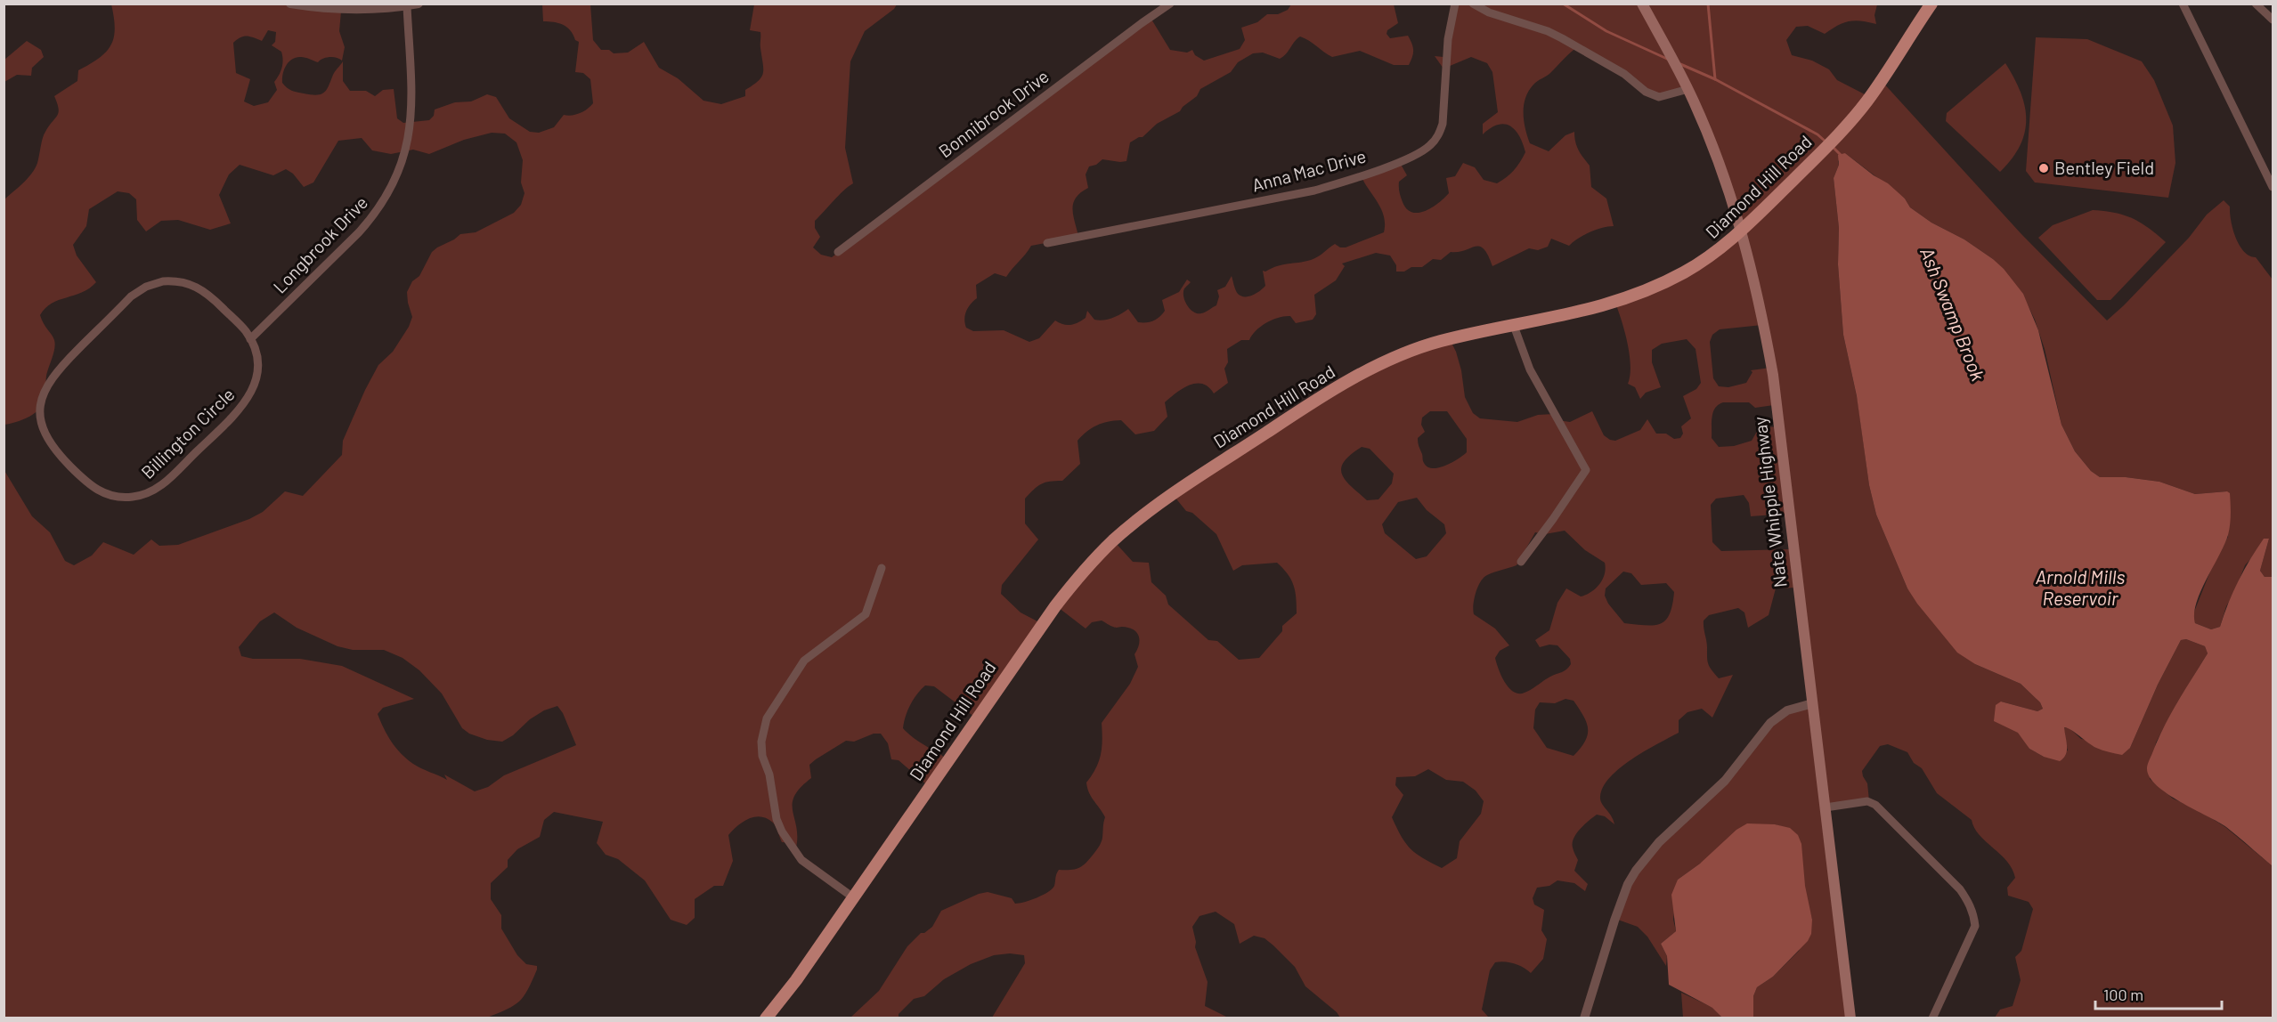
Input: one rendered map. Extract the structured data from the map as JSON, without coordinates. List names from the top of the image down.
{
  "streets": {
    "main road": ["Diamond Hill Road", "Nate Whipple Highway"],
    "street": [
      "Bonnibrook Drive",
      "Anna Mac Drive",
      "Longbrook Drive",
      "Billington Circle"
    ]
  },
  "crossings": [
    ["Diamond Hill Road", "Nate Whipple Highway"],
    ["Longbrook Drive", "Billington Circle"]
  ],
  "water": ["Ash Swamp Brook", "Arnold Mills Reservoir"],
  "places": ["Bentley Field"],
  "scale_bar": "100 m"
}
